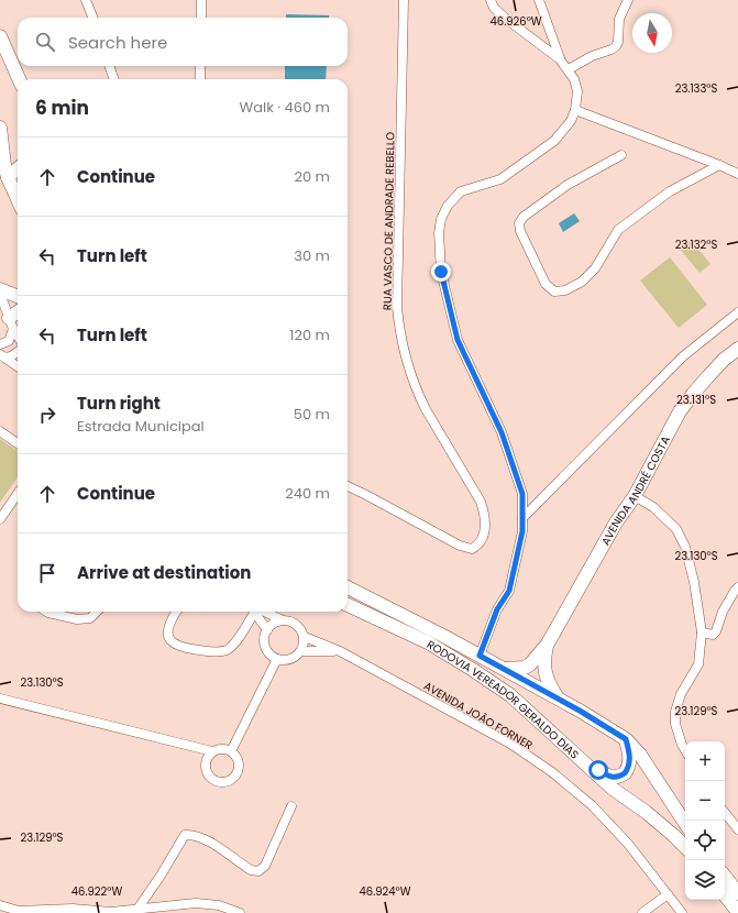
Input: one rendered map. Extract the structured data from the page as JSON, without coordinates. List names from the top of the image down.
{
  "streets": {
    "main road": ["AVENIDA ANDRÉ COSTA", "RODOVIA VEREADOR GERALDO DIAS"],
    "street": ["RUA VASCO DE ANDRADE REBELLO", "AVENIDA JOÃO FORNER"]
  },
  "crossings": [
    ["AVENIDA ANDRÉ COSTA", "RODOVIA VEREADOR GERALDO DIAS"]
  ],
  "north": "bottom",
  "page": {
    "search": "Search here",
    "heading": ["6 min", "Walk · 460 m"],
    "list": [
      ["Continue", "20 m"],
      ["Turn left", "30 m"],
      ["Turn left", "120 m"],
      ["Turn right", "Estrada Municipal", "50 m"],
      ["Continue", "240 m"],
      "Arrive at destination"
    ],
    "map_buttons": ["+", "−"]
  },
  "coordinates": [
    "46.926°W",
    "23.133°S",
    "23.132°S",
    "23.131°S",
    "23.130°S",
    "23.129°S",
    "46.922°W",
    "46.924°W"
  ]
}
